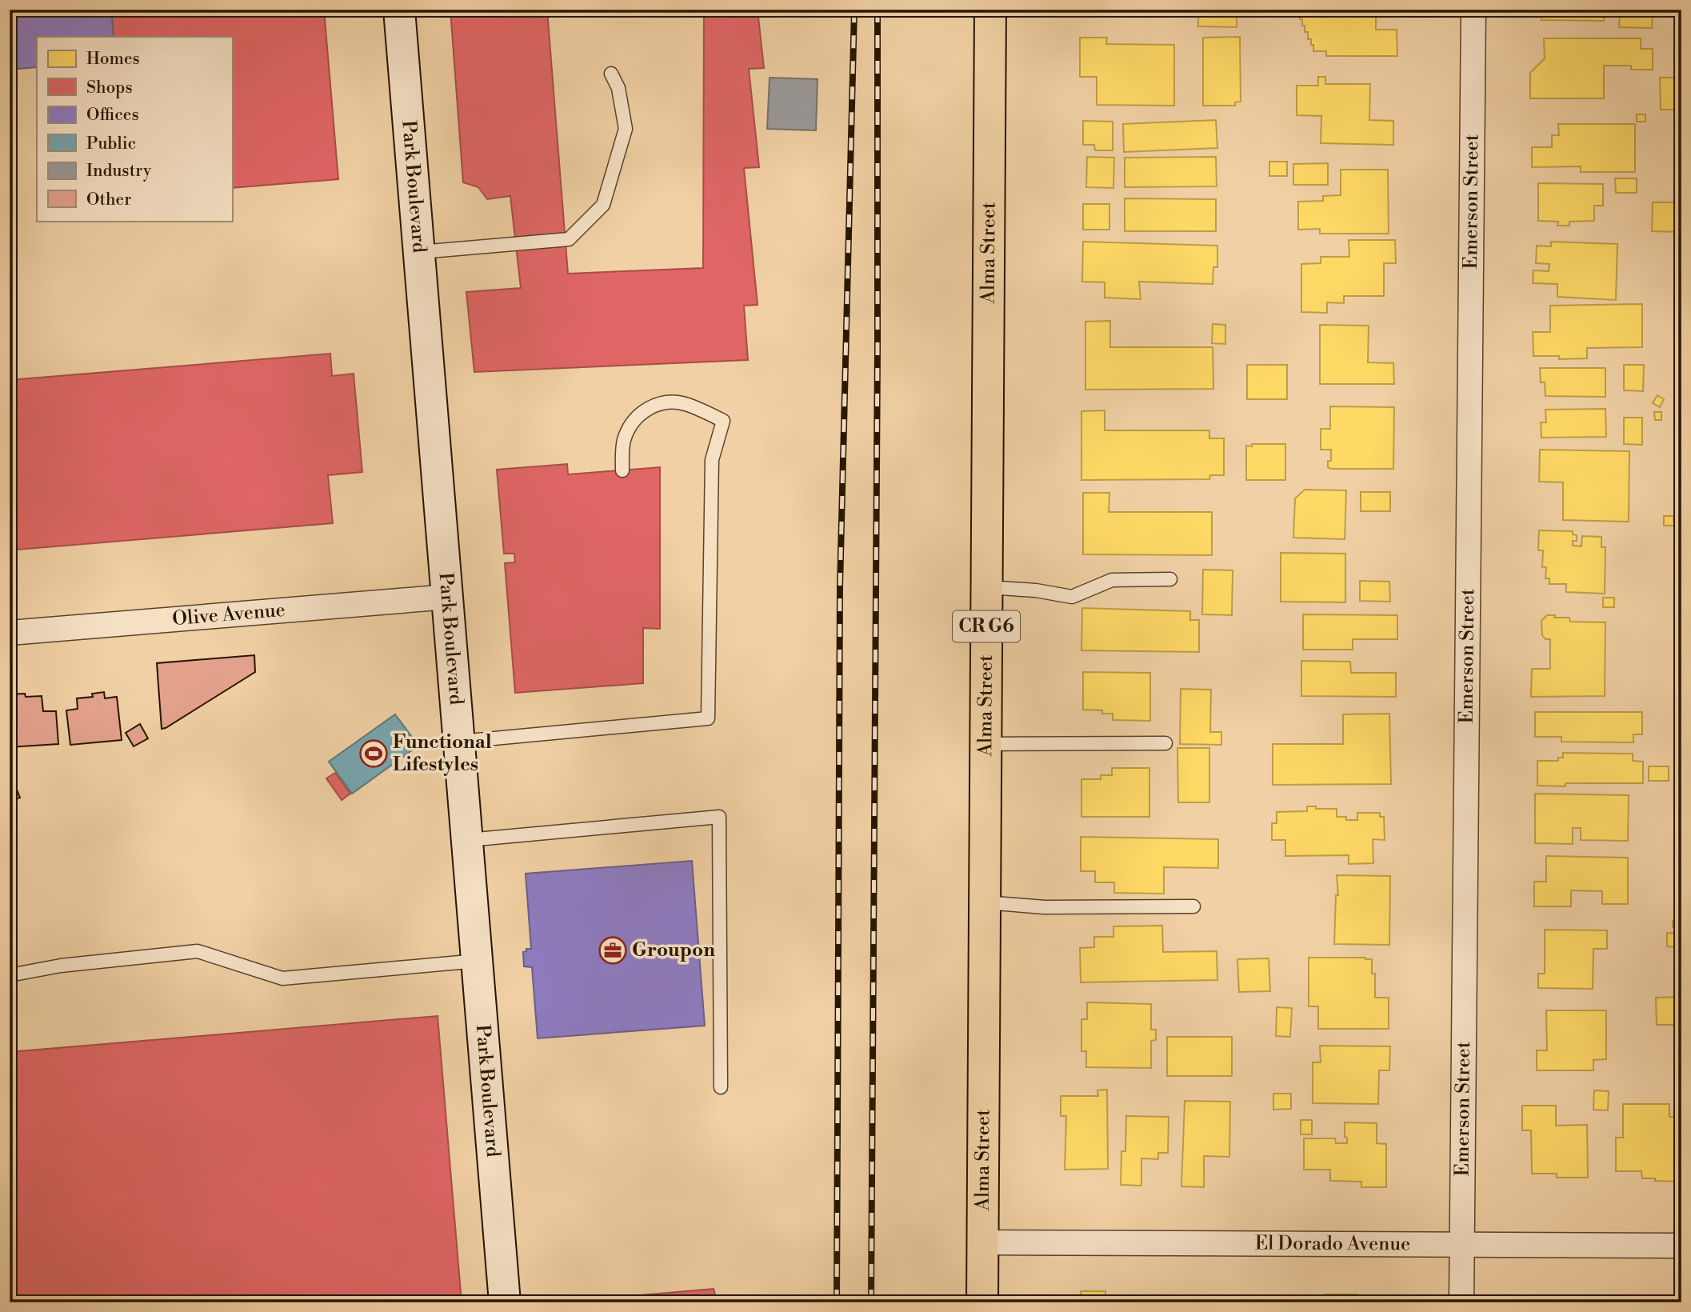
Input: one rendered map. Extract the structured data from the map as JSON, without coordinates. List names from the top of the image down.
{
  "streets": {
    "main road": ["Alma Street", "CR G6"],
    "street": [
      "Park Boulevard",
      "Emerson Street",
      "Olive Avenue",
      "El Dorado Avenue"
    ]
  },
  "crossings": [
    ["Park Boulevard", "Olive Avenue"],
    ["Emerson Street", "El Dorado Avenue"],
    ["Alma Street", "El Dorado Avenue"]
  ],
  "places": {
    "sports": ["Functional Lifestyles"],
    "office": ["Groupon"]
  },
  "legend": [
    "Homes",
    "Shops",
    "Offices",
    "Public",
    "Industry",
    "Other"
  ]
}
